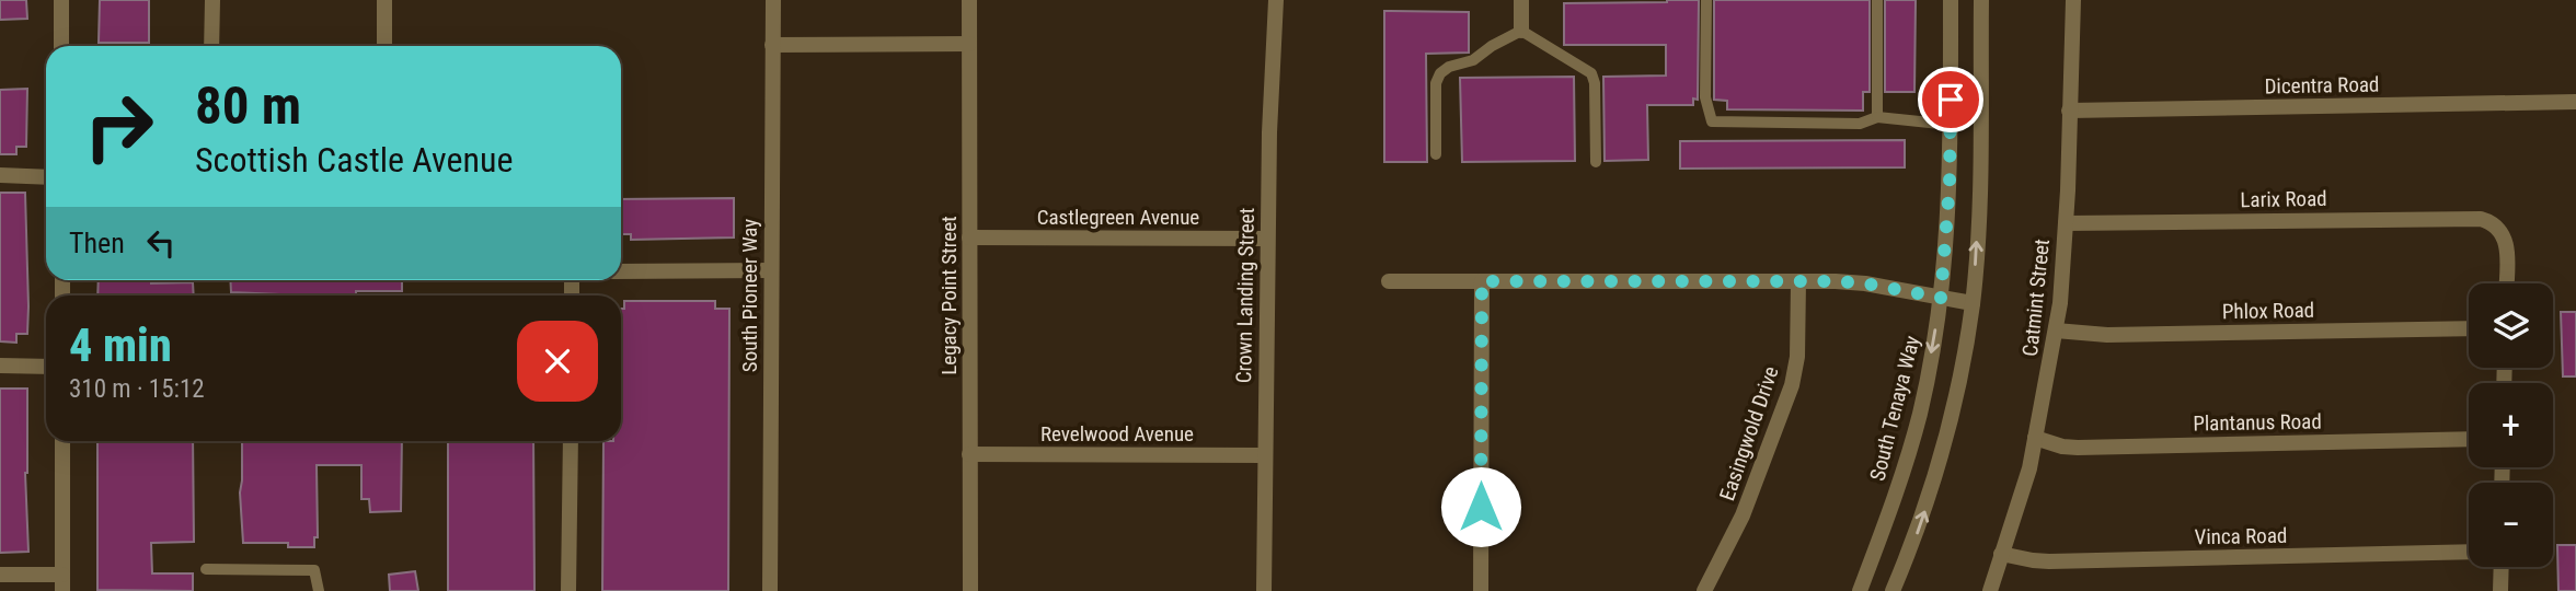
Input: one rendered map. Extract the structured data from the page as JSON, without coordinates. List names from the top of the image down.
{
  "streets": {
    "street": [
      "Dicentra Road",
      "Larix Road",
      "Castlegreen Avenue",
      "South Pioneer Way",
      "Legacy Point Street",
      "Crown Landing Street",
      "Catmint Street",
      "Phlox Road",
      "South Tenaya Way",
      "Plantanus Road",
      "Revelwood Avenue",
      "Easingwold Drive",
      "Vinca Road"
    ]
  },
  "crossings": [
    ["Dicentra Road", "Catmint Street"],
    ["Larix Road", "Catmint Street"],
    ["Castlegreen Avenue", "Legacy Point Street"],
    ["Castlegreen Avenue", "Crown Landing Street"],
    ["Legacy Point Street", "Revelwood Avenue"],
    ["Crown Landing Street", "Revelwood Avenue"],
    ["Catmint Street", "Phlox Road"],
    ["Catmint Street", "Plantanus Road"],
    ["Catmint Street", "Vinca Road"]
  ],
  "page": {
    "turn": ["80 m", "Scottish Castle Avenue"],
    "then": "Then",
    "map_buttons": ["+", "−"],
    "heading": ["4 min", "310 m · 15:12"]
  }
}
